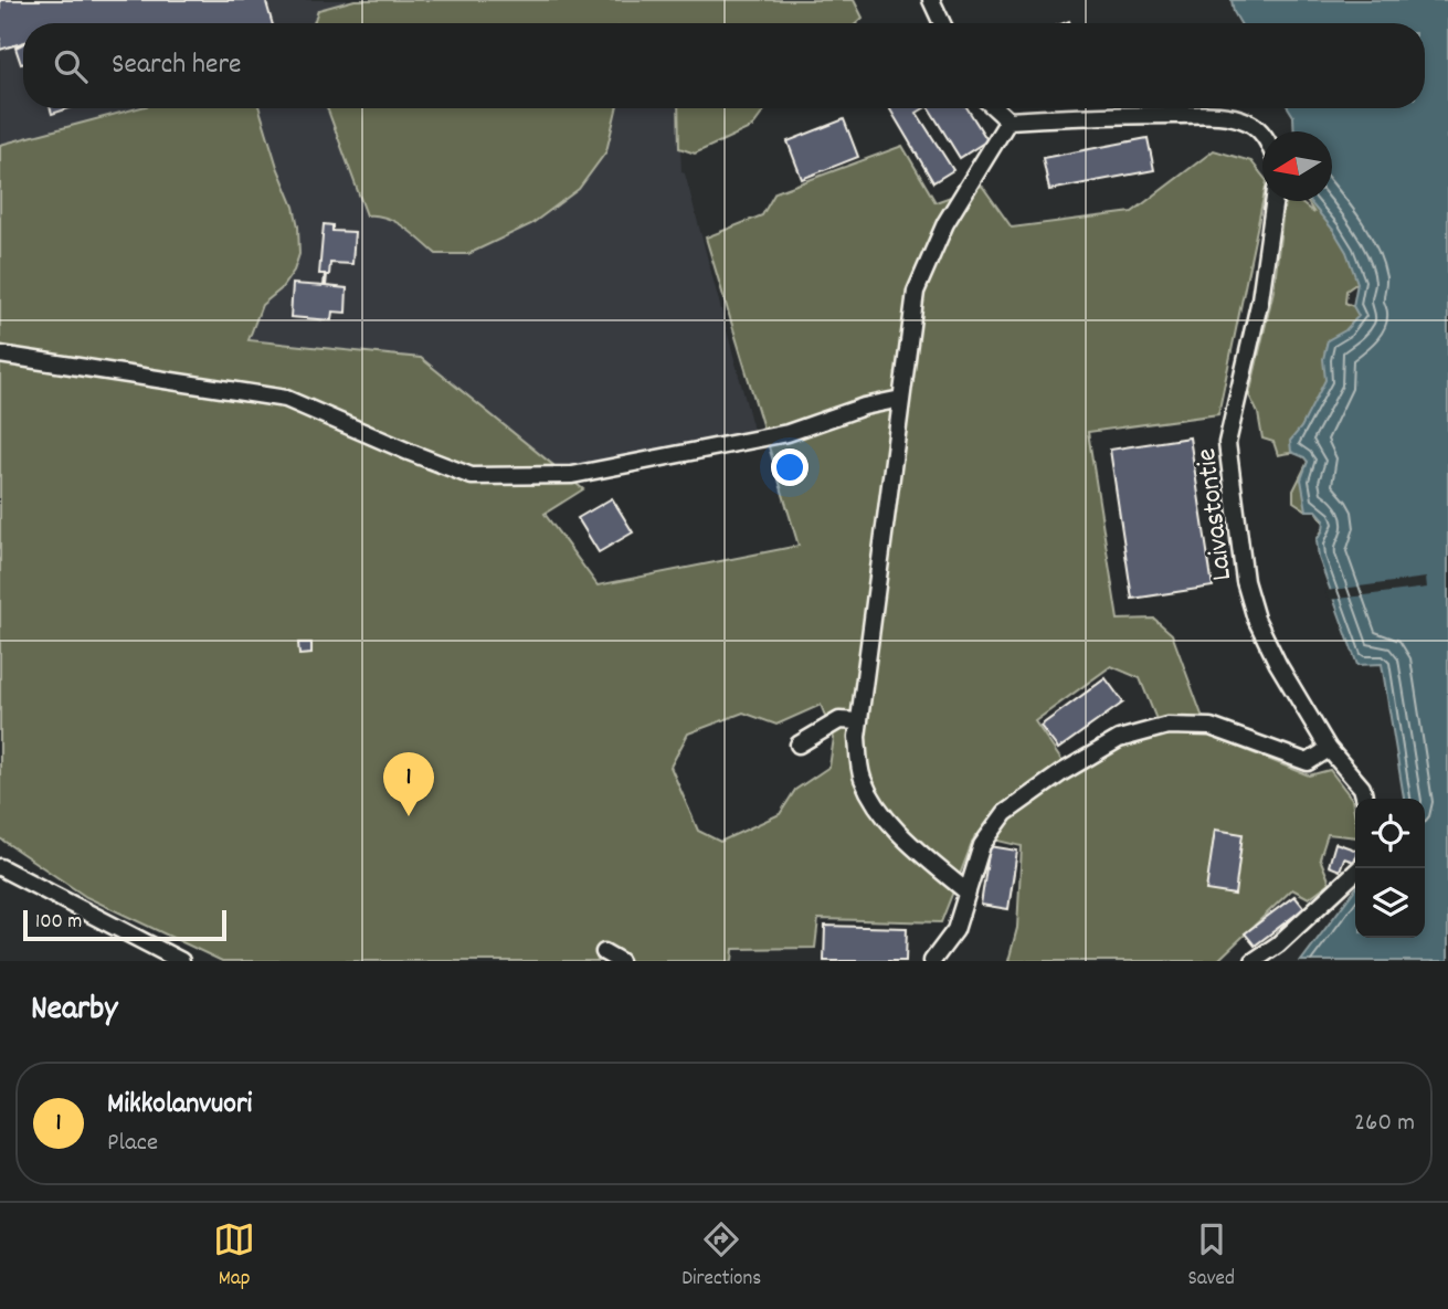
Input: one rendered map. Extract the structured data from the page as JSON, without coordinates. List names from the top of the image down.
{
  "streets": {
    "street": ["Laivastontie"]
  },
  "scale_bar": "100 m",
  "north": "left",
  "page": {
    "search": "Search here",
    "pins": "1",
    "scale": "100 m",
    "heading": "Nearby",
    "list": [
      {
        "mark": "1",
        "name": "Mikkolanvuori",
        "note": "Place",
        "value": "260 m"
      }
    ],
    "nav": ["Map", "Directions", "Saved"]
  }
}
